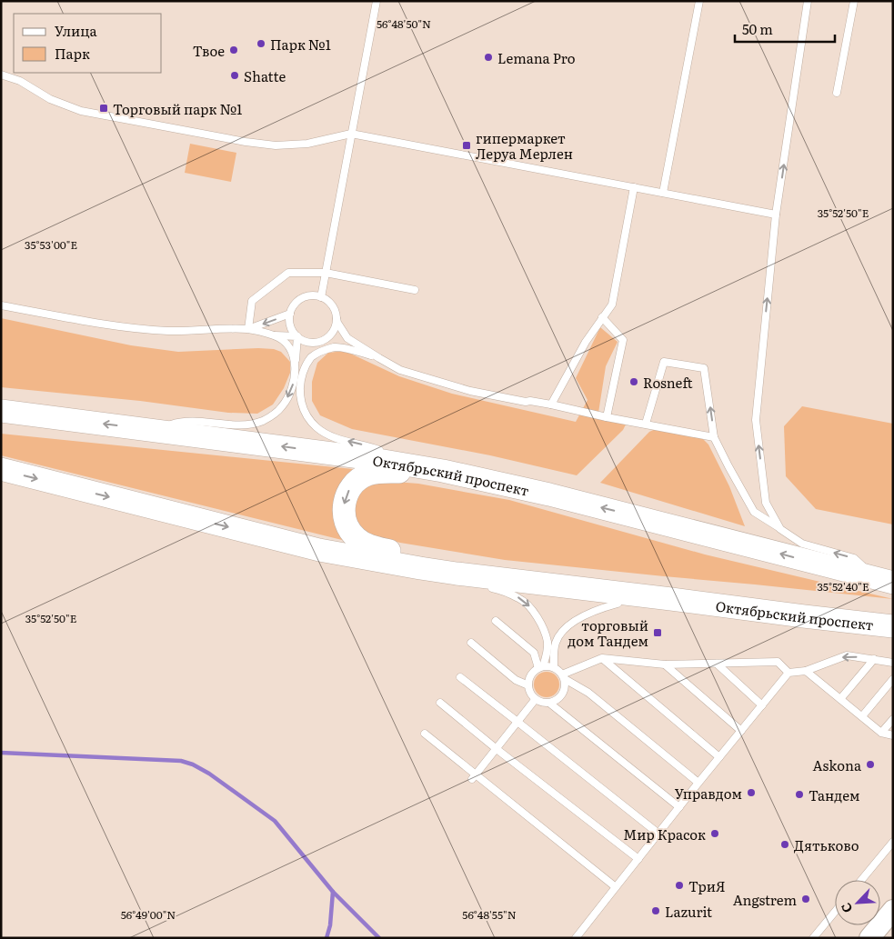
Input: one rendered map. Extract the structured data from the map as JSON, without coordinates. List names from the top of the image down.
{
  "streets": {
    "main road": ["Октябрьский проспект"]
  },
  "places": {
    "other": [
      "Парк №1",
      "Твое",
      "Lemana Pro",
      "Shatte",
      "Rosneft",
      "Askona",
      "Управдом",
      "Тандем",
      "Мир Красок",
      "Дятьково",
      "ТриЯ",
      "Angstrem",
      "Lazurit"
    ],
    "transit": ["Торговый парк №1", "гипермаркет Леруа Мерлен", "торговый дом Тандем"]
  },
  "legend": ["Улица", "Парк"],
  "scale_bar": "50 m",
  "north": "bottom left",
  "coordinates": [
    "56°48'50\"N",
    "35°52'50\"E",
    "35°53'00\"E",
    "35°52'40\"E",
    "56°49'00\"N",
    "56°48'55\"N"
  ]
}
